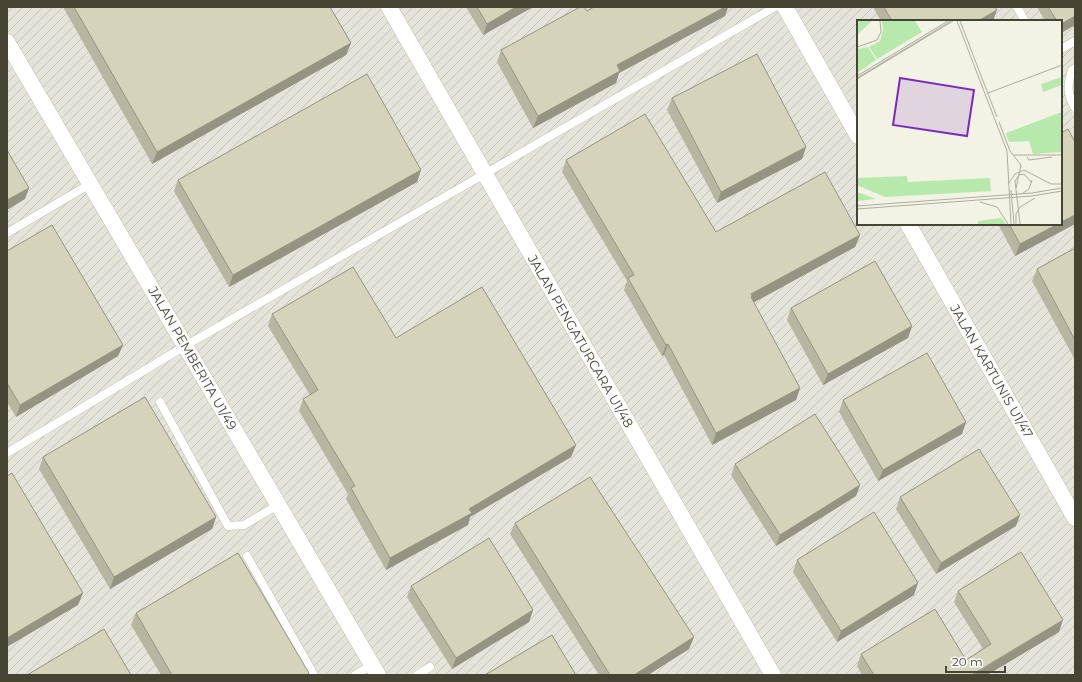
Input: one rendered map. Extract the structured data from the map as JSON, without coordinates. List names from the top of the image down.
{
  "streets": {
    "street": ["JALAN PENGATURCARA U1/48", "JALAN PEMBERITA U1/49", "JALAN KARTUNIS U1/47"]
  },
  "scale_bar": "20 m"
}
